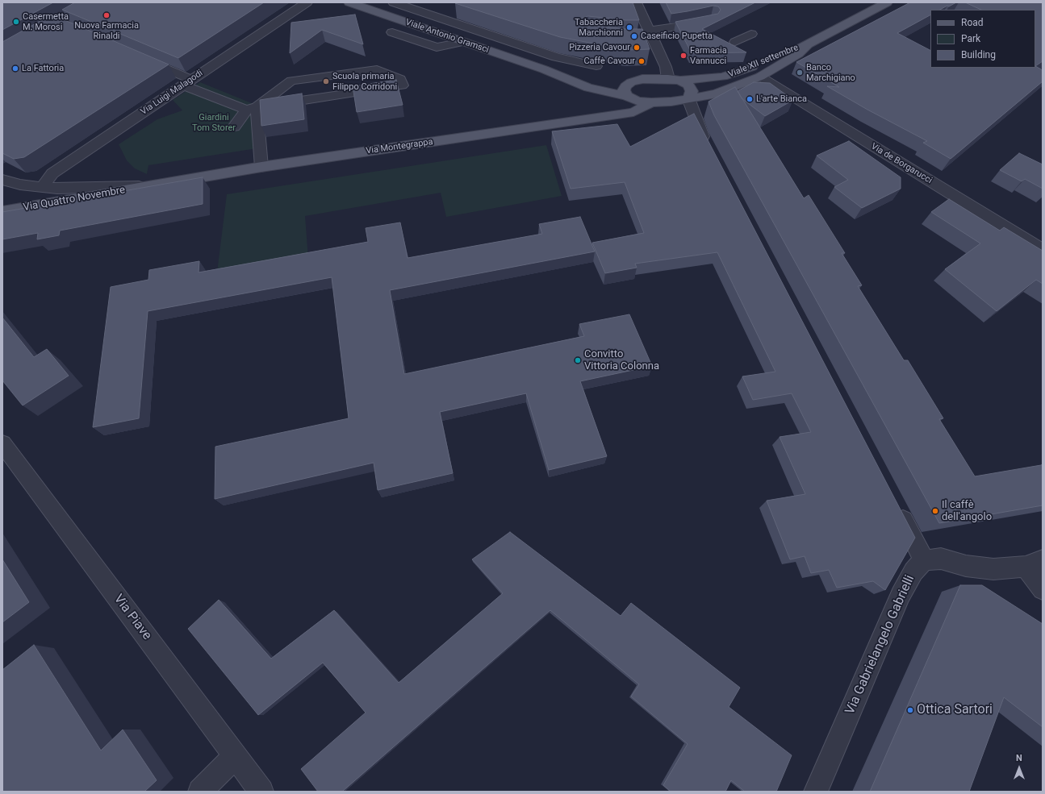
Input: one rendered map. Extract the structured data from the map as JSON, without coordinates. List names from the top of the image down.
{
  "streets": {
    "main road": [
      "Viale Antonio Gramsci",
      "Viale XII settembre",
      "Via Montegrappa",
      "Via Quattro Novembre"
    ],
    "street": [
      "Via Luigi Malagodi",
      "Via de Borgarucci",
      "Via Piave",
      "Via Gabrielangelo Gabrielli"
    ]
  },
  "crossings": [
    ["Viale Antonio Gramsci", "Viale XII settembre"],
    ["Viale Antonio Gramsci", "Via Montegrappa"],
    ["Viale XII settembre", "Via Montegrappa"],
    ["Viale XII settembre", "Via de Borgarucci"],
    ["Via Montegrappa", "Via Quattro Novembre"]
  ],
  "parks": ["Giardini Tom Storer"],
  "places": [
    "Nuova Farmacia Rinaldi",
    "Casermetta M. Morosi",
    "Tabaccheria Marchionni",
    "Caseificio Pupetta",
    "Pizzeria Cavour",
    "Farmacia Vannucci",
    "Caffè Cavour",
    "La Fattoria",
    "Banco Marchigiano",
    "Scuola primaria Filippo Corridoni",
    "L'arte Bianca",
    "Convitto Vittoria Colonna",
    "Il caffè dell'angolo",
    "Ottica Sartori"
  ],
  "legend": ["Road", "Park", "Building"],
  "north": "top"
}
